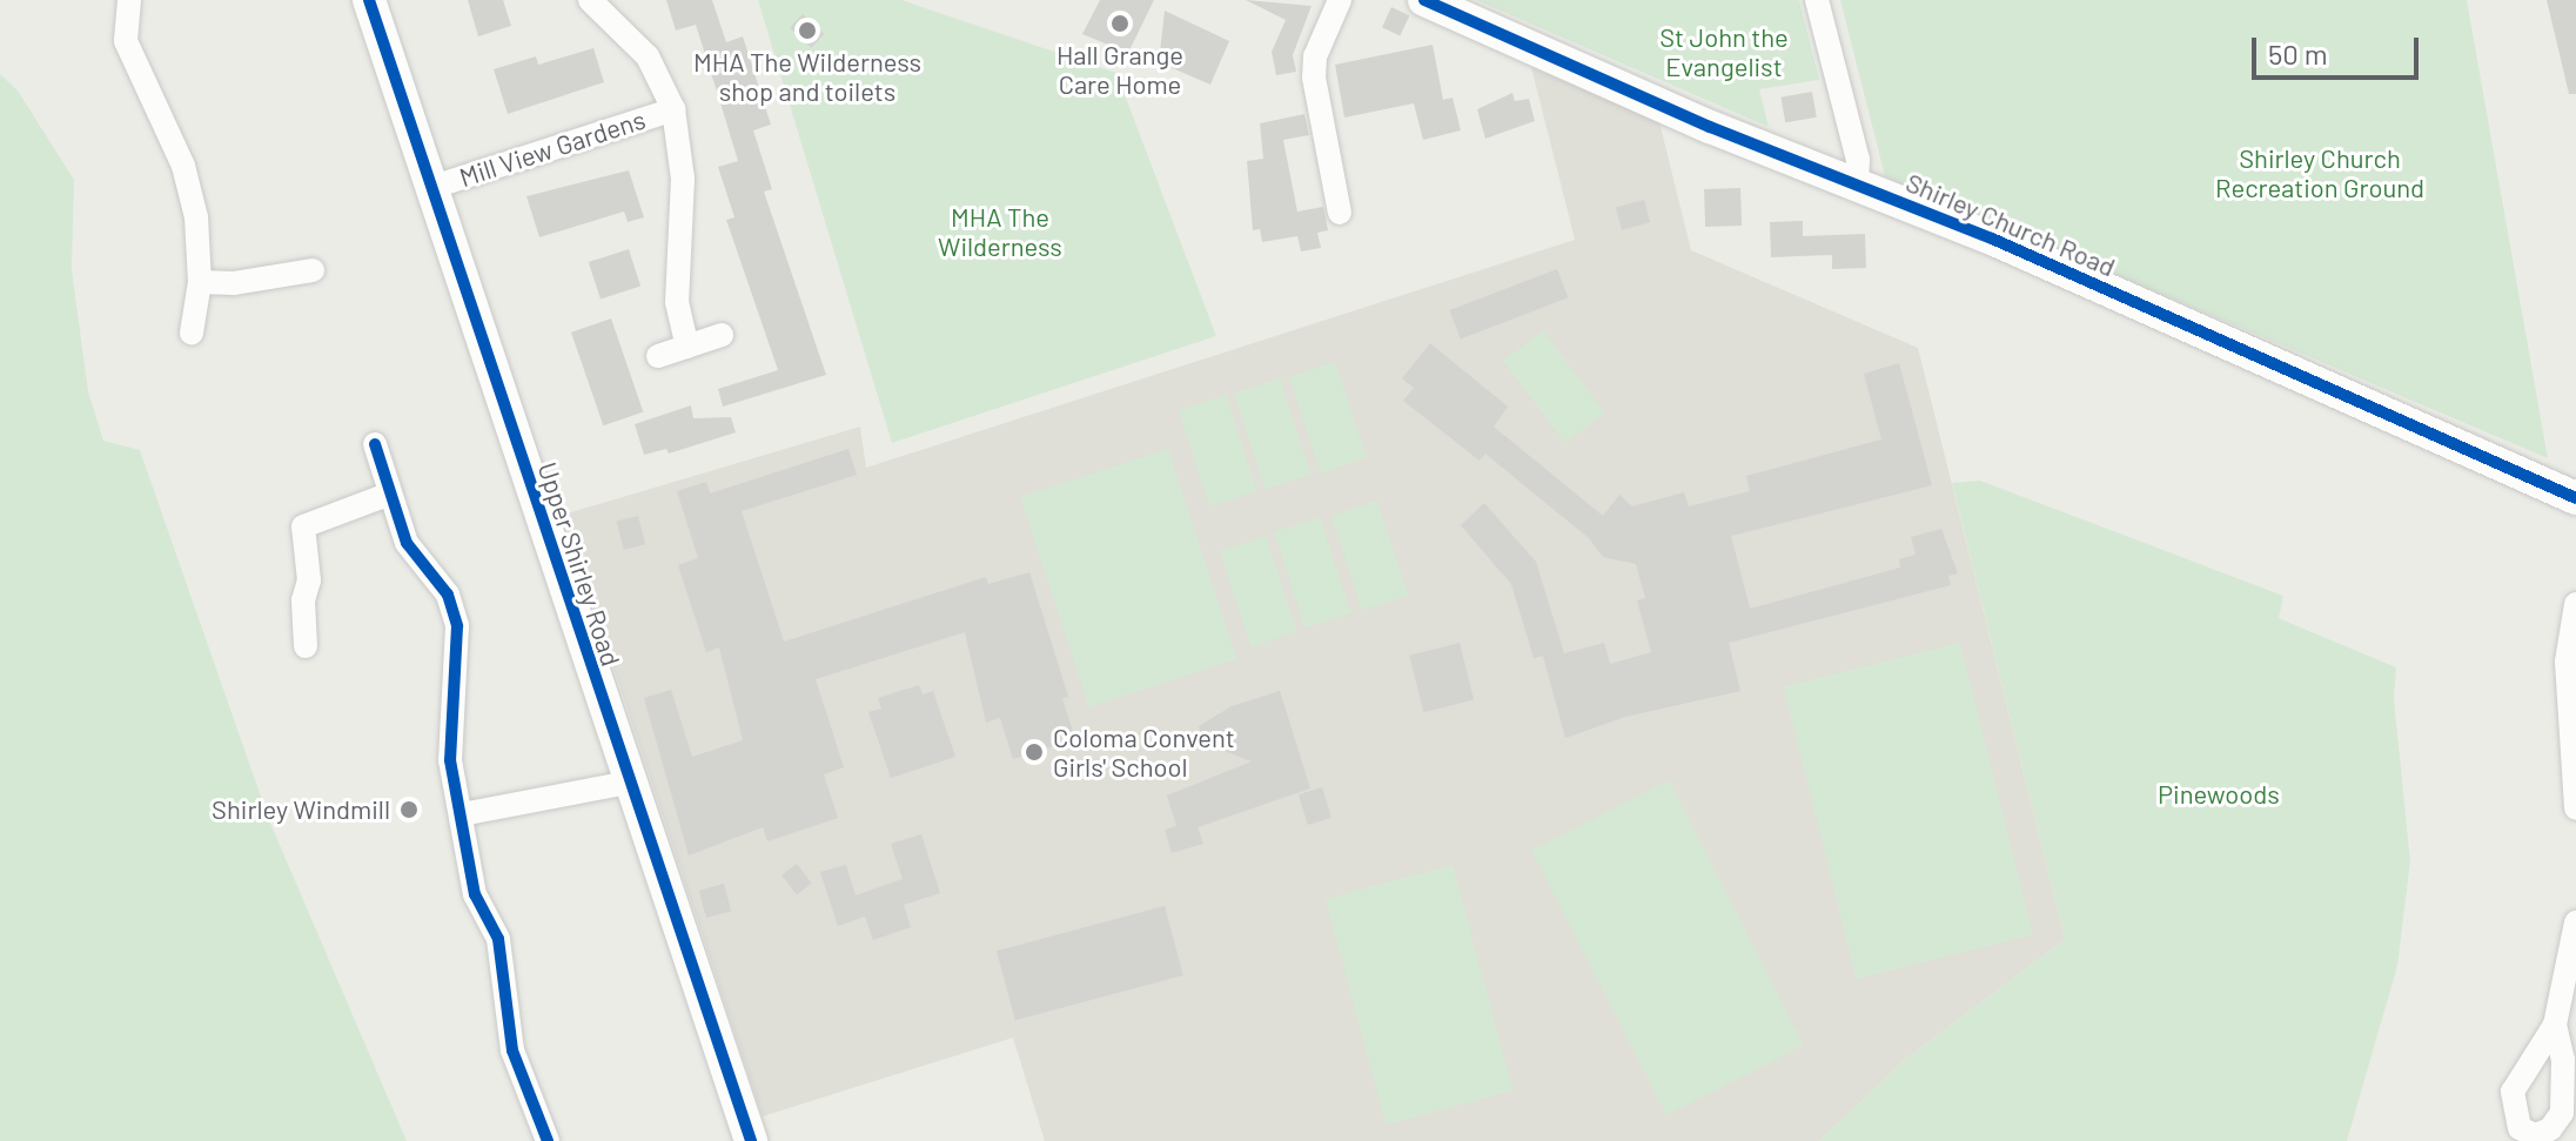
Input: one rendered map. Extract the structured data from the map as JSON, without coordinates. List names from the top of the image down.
{
  "streets": {
    "street": ["Mill View Gardens", "Shirley Church Road", "Upper Shirley Road"]
  },
  "crossings": [
    ["Mill View Gardens", "Upper Shirley Road"]
  ],
  "parks": [
    "St John the Evangelist",
    "Shirley Church Recreation Ground",
    "MHA The Wilderness",
    "Pinewoods"
  ],
  "places": [
    "Hall Grange Care Home",
    "MHA The Wilderness shop and toilets",
    "Coloma Convent Girls' School",
    "Shirley Windmill"
  ],
  "scale_bar": "50 m"
}
